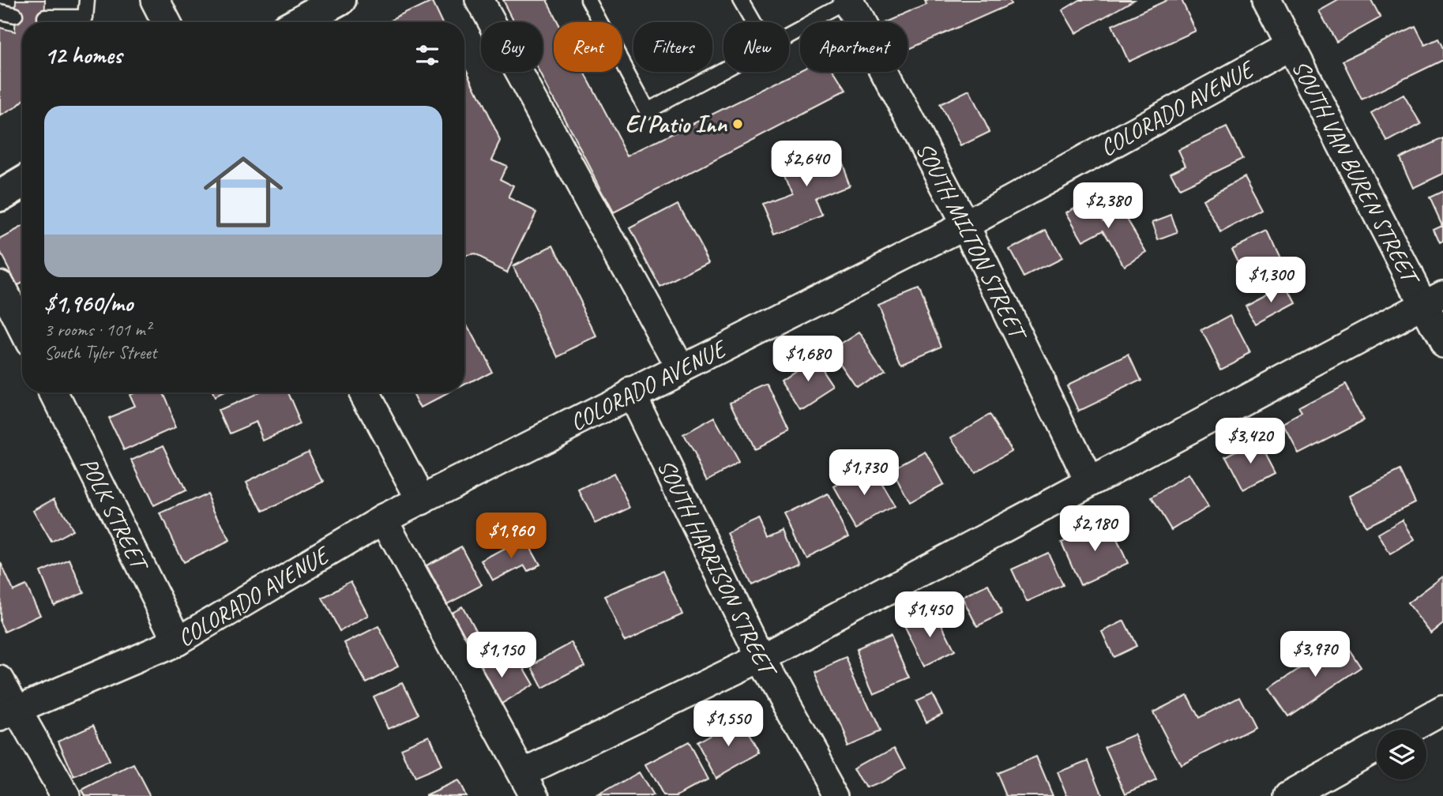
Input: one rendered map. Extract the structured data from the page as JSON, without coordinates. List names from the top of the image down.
{
  "streets": {
    "street": [
      "COLORADO AVENUE",
      "SOUTH VAN BUREN STREET",
      "SOUTH MILTON STREET",
      "POLK STREET",
      "SOUTH HARRISON STREET"
    ]
  },
  "crossings": [
    ["COLORADO AVENUE", "SOUTH VAN BUREN STREET"],
    ["COLORADO AVENUE", "SOUTH MILTON STREET"],
    ["COLORADO AVENUE", "POLK STREET"],
    ["COLORADO AVENUE", "SOUTH HARRISON STREET"]
  ],
  "places": ["El Patio Inn"],
  "page": {
    "chip": [
      "Buy",
      "Rent",
      "Filters",
      "New",
      "Apartment"
    ],
    "heading": "12 homes",
    "list": [
      {
        "name": "$1,960/mo",
        "note": "3 rooms · 101 m² · South Tyler Street"
      }
    ],
    "price": [
      "$2,640",
      "$2,380",
      "$1,300",
      "$1,680",
      "$3,420",
      "$1,730",
      "$2,180",
      "$1,960",
      "$1,450",
      "$3,970",
      "$1,150",
      "$1,550"
    ]
  }
}
